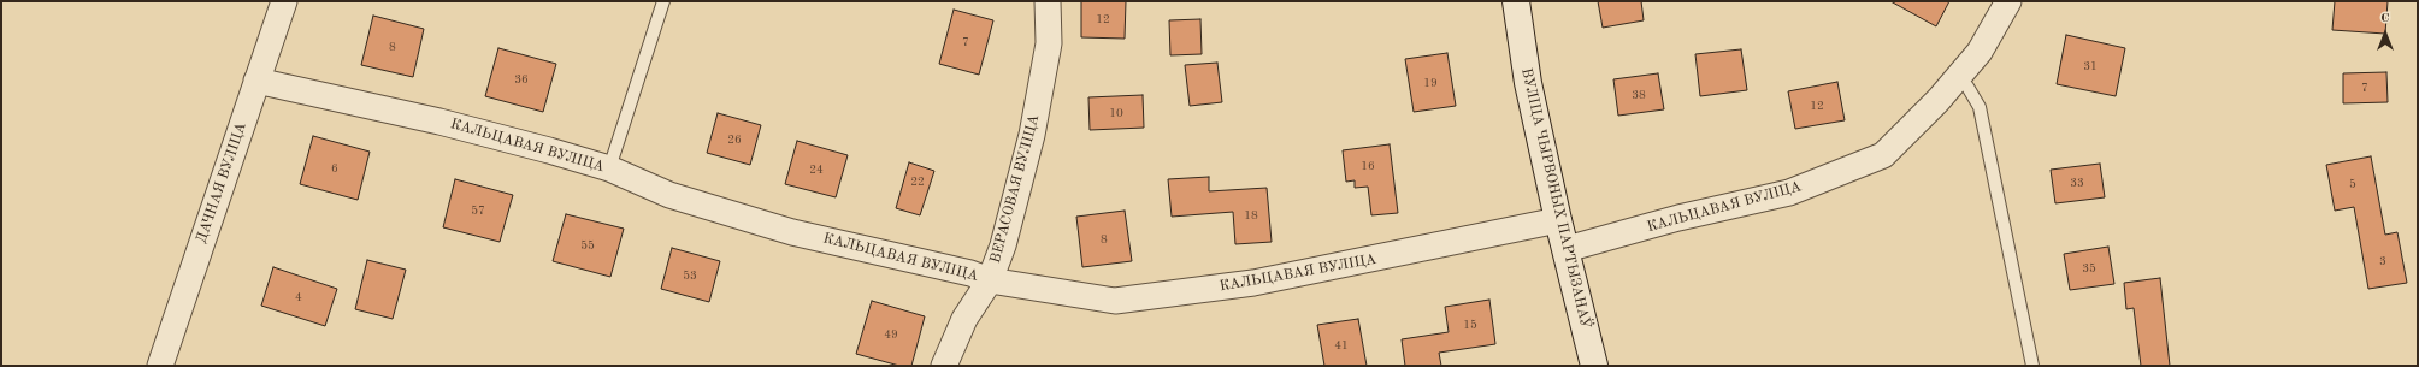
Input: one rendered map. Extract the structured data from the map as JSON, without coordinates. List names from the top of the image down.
{
  "streets": {
    "street": [
      "КАЛЬЦАВАЯ ВУЛІЦА",
      "ДАЧНАЯ ВУЛІЦА",
      "ВЕРАСОВАЯ ВУЛІЦА",
      "ВУЛІЦА ЧЫРВОНЫХ ПАРТЫЗАНАЎ"
    ]
  },
  "crossings": [
    ["КАЛЬЦАВАЯ ВУЛІЦА", "ДАЧНАЯ ВУЛІЦА"],
    ["КАЛЬЦАВАЯ ВУЛІЦА", "ВЕРАСОВАЯ ВУЛІЦА"],
    ["КАЛЬЦАВАЯ ВУЛІЦА", "ВУЛІЦА ЧЫРВОНЫХ ПАРТЫЗАНАЎ"]
  ],
  "house_numbers": [
    "12",
    "7",
    "8",
    "31",
    "36",
    "19",
    "7",
    "38",
    "12",
    "10",
    "26",
    "16",
    "6",
    "24",
    "22",
    "33",
    "5",
    "57",
    "18",
    "8",
    "55",
    "3",
    "35",
    "53",
    "4",
    "15",
    "49",
    "41"
  ],
  "north": "top"
}
